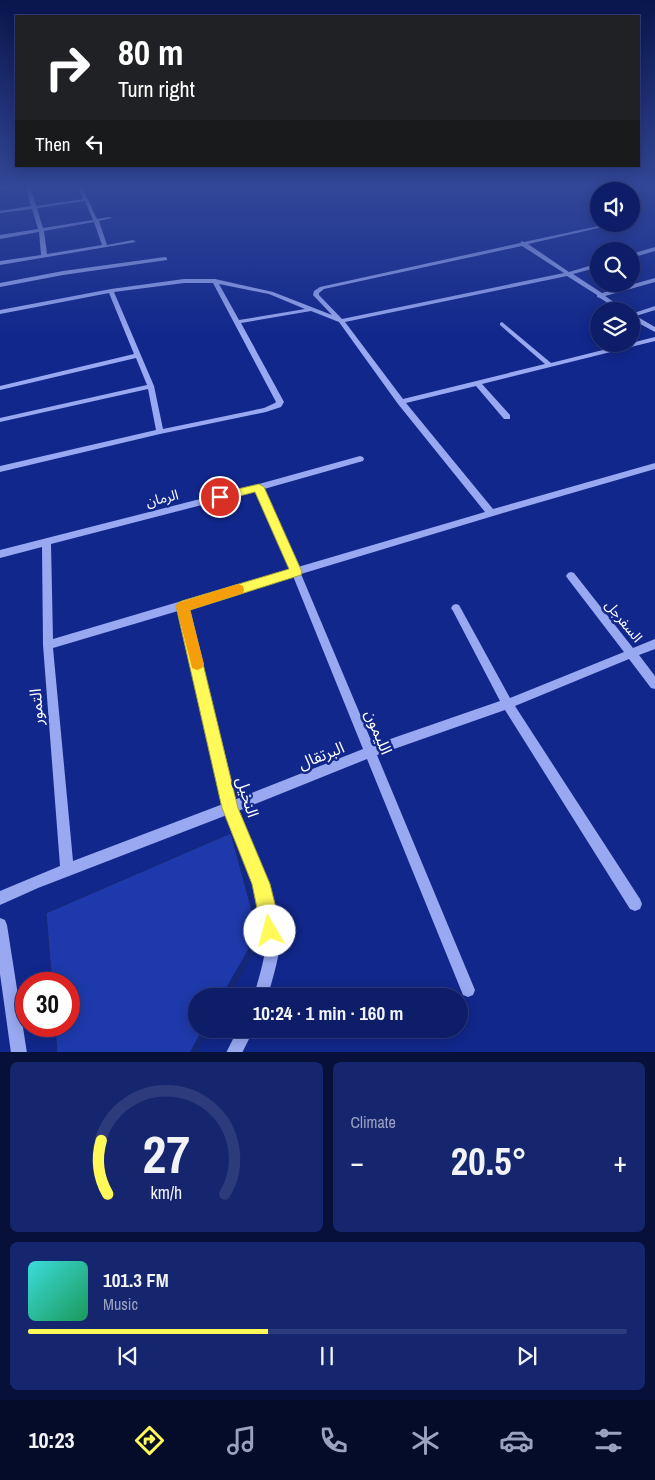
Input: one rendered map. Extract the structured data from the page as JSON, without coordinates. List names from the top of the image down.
{
  "streets": {
    "street": [
      "الرمان",
      "السفرجل",
      "التمور",
      "الليمون",
      "البرتقال",
      "النخيل"
    ]
  },
  "crossings": [
    ["الرمان", "التمور"],
    ["الرمان", "الليمون"],
    ["السفرجل", "البرتقال"],
    ["التمور", "البرتقال"],
    ["الليمون", "البرتقال"],
    ["البرتقال", "النخيل"]
  ],
  "page": {
    "turn": ["80 m", "Turn right"],
    "then": "Then",
    "limit": "30",
    "trip": "10:24 · 1 min · 160 m",
    "tile": "Climate",
    "heat": ["−", "20.5°", "+"],
    "song": ["101.3 FM", "Music"],
    "tabs": "10:23",
    "gauge": ["27", "km/h"]
  }
}
